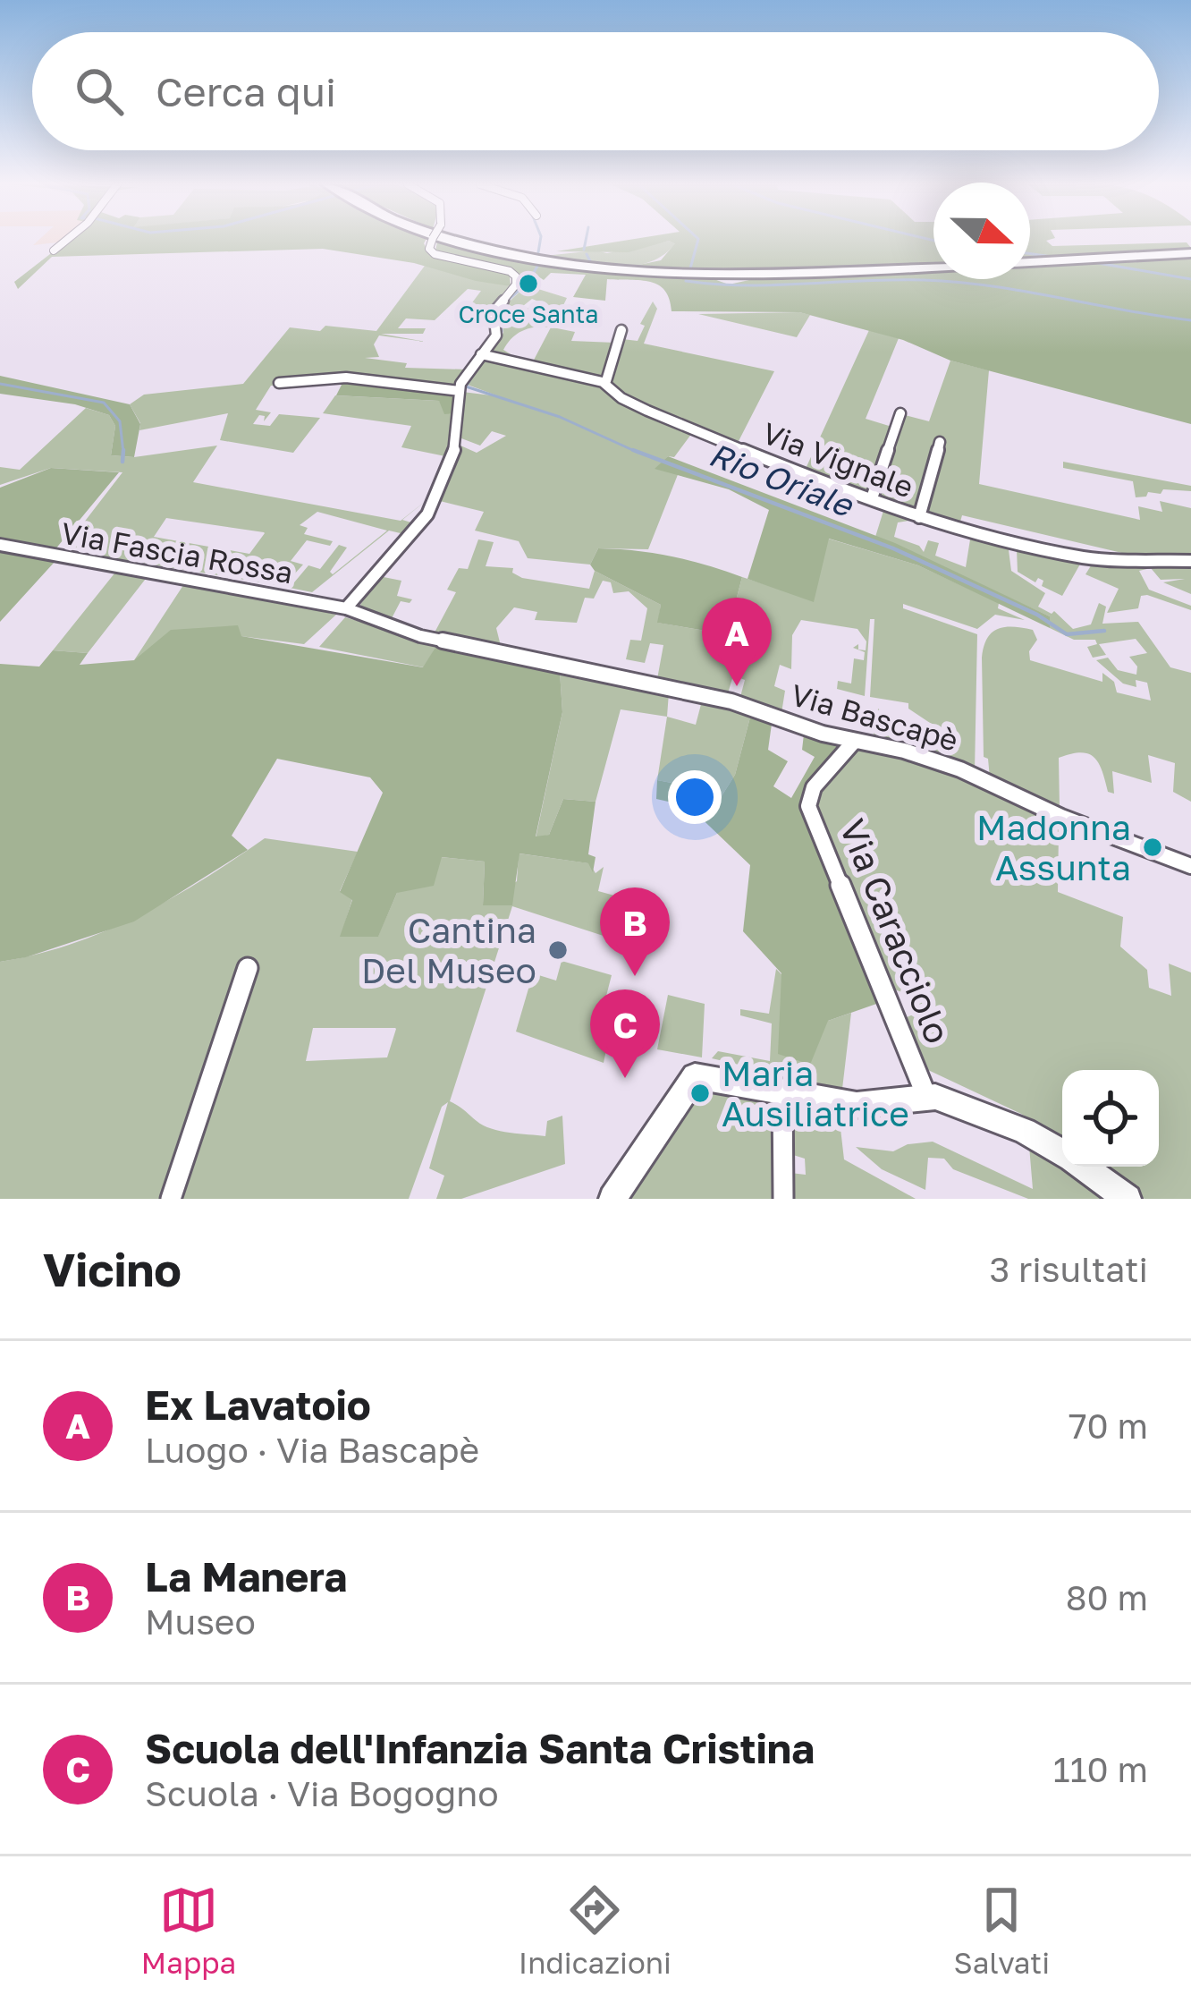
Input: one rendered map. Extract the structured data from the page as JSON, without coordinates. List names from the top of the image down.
{
  "streets": {
    "street": [
      "Via Vignale",
      "Via Fascia Rossa",
      "Via Bascapè",
      "Via Caracciolo"
    ]
  },
  "crossings": [
    ["Via Fascia Rossa", "Via Bascapè"],
    ["Via Bascapè", "Via Caracciolo"]
  ],
  "water": ["Rio Oriale"],
  "places": [
    "Croce Santa",
    "Madonna Assunta",
    "Cantina Del Museo",
    "Maria Ausiliatrice"
  ],
  "north": "right",
  "page": {
    "search": "Cerca qui",
    "pins": ["A", "B", "C"],
    "heading": ["Vicino", "3 risultati"],
    "list": [
      {
        "mark": "A",
        "name": "Ex Lavatoio",
        "note": "Luogo · Via Bascapè",
        "value": "70 m"
      },
      {
        "mark": "B",
        "name": "La Manera",
        "note": "Museo",
        "value": "80 m"
      },
      {
        "mark": "C",
        "name": "Scuola dell'Infanzia Santa Cristina",
        "note": "Scuola · Via Bogogno",
        "value": "110 m"
      }
    ],
    "nav": ["Mappa", "Indicazioni", "Salvati"]
  }
}
